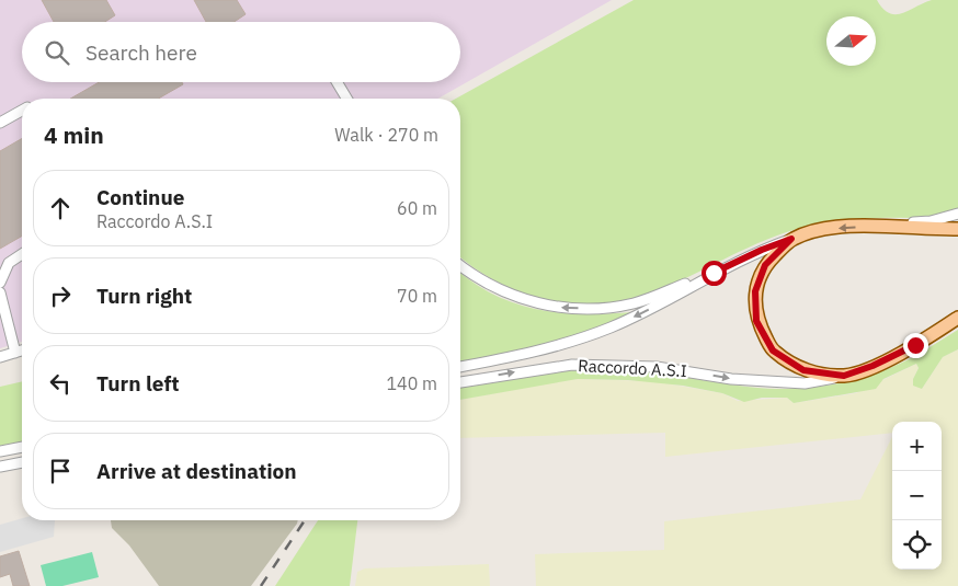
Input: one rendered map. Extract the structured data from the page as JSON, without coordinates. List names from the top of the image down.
{
  "streets": {
    "street": ["Raccordo A.S.I"]
  },
  "north": "right",
  "page": {
    "search": "Search here",
    "heading": ["4 min", "Walk · 270 m"],
    "list": [
      ["Continue", "Raccordo A.S.I", "60 m"],
      ["Turn right", "70 m"],
      ["Turn left", "140 m"],
      "Arrive at destination"
    ],
    "map_buttons": ["+", "−"]
  }
}
